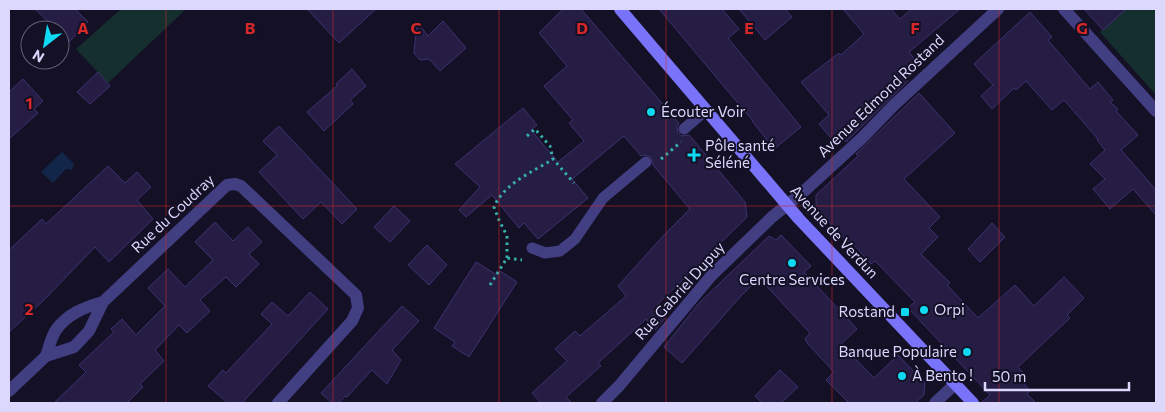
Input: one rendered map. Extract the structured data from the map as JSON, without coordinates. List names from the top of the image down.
{
  "streets": {
    "main road": ["Avenue de Verdun"],
    "street": ["Avenue Edmond Rostand", "Rue du Coudray", "Rue Gabriel Dupuy"]
  },
  "crossings": [
    ["Avenue Edmond Rostand", "Avenue de Verdun"],
    ["Avenue Edmond Rostand", "Rue Gabriel Dupuy"],
    ["Avenue de Verdun", "Rue Gabriel Dupuy"]
  ],
  "places": {
    "other": [
      "Écouter Voir",
      "Centre Services",
      "Orpi",
      "Banque Populaire",
      "À Bento !"
    ],
    "health": ["Pôle santé Séléné"],
    "transit": ["Rostand"]
  },
  "scale_bar": "50 m",
  "north": "bottom left",
  "grid": {
    "columns": [
      "A",
      "B",
      "C",
      "D",
      "E",
      "F",
      "G"
    ],
    "rows": ["1", "2"]
  }
}
